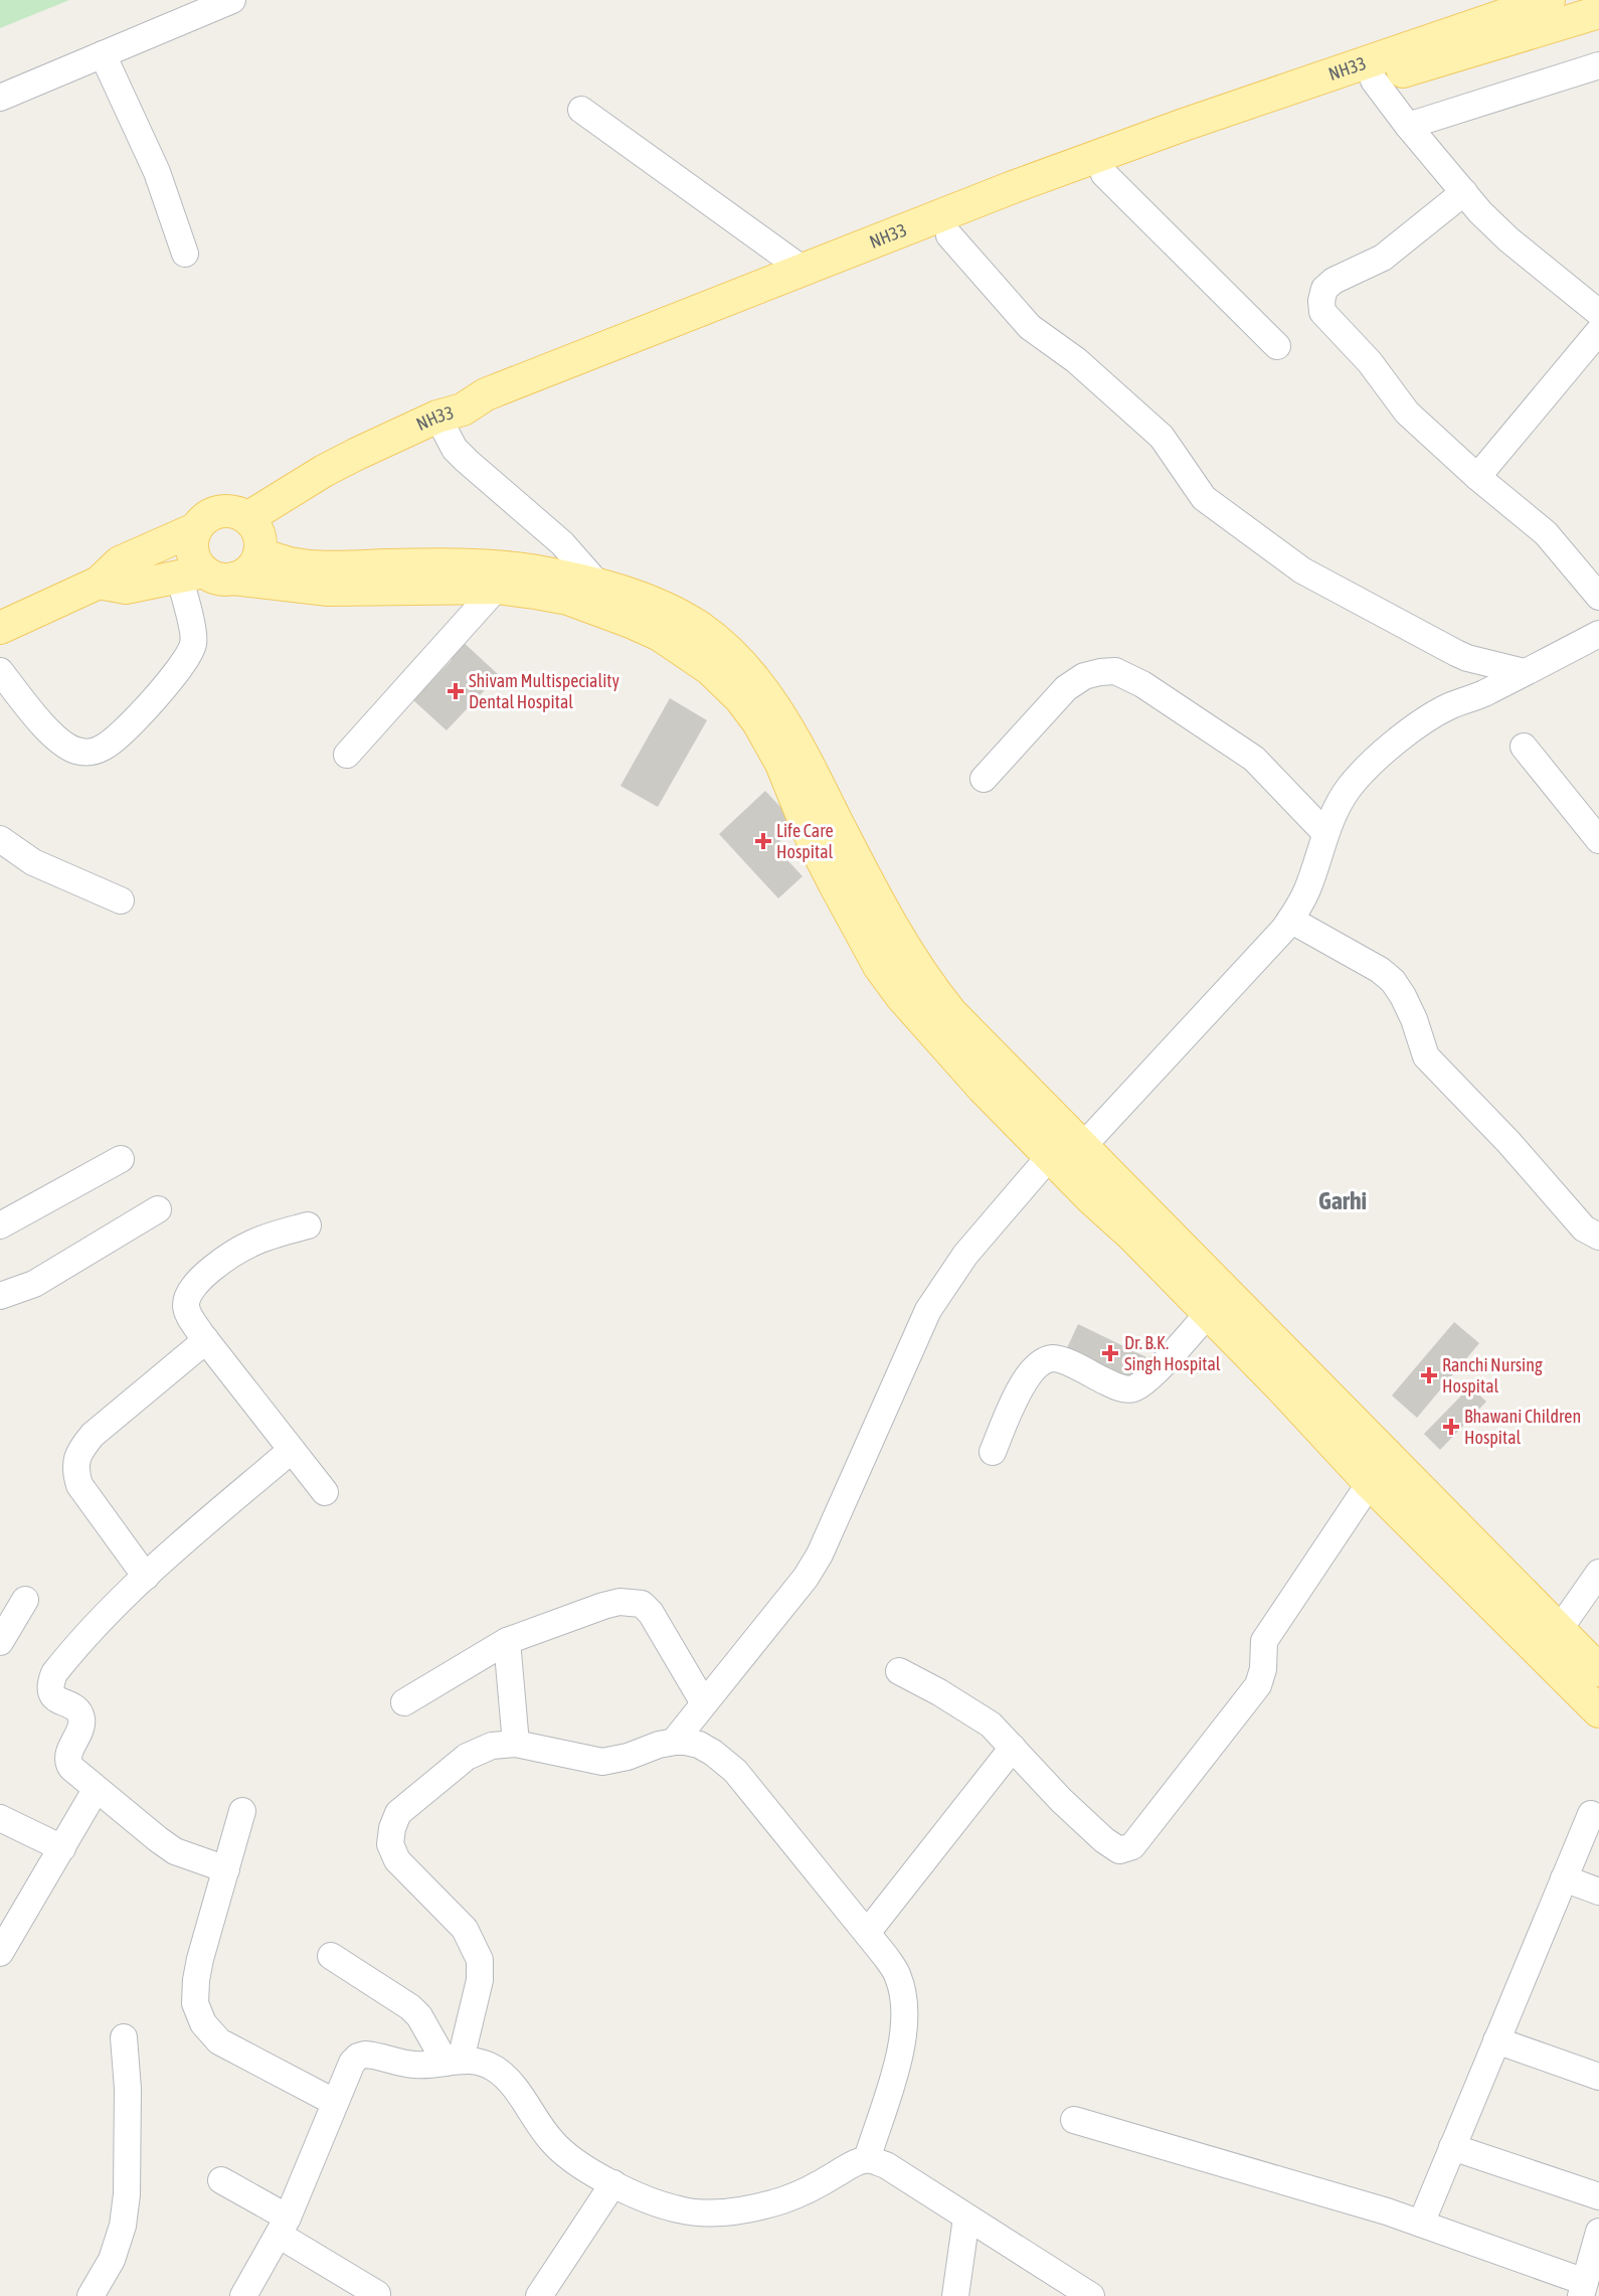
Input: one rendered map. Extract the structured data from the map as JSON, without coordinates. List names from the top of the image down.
{
  "streets": {
    "main road": ["NH33"]
  },
  "districts": ["Garhi"],
  "places": {
    "health": [
      "Shivam Multispeciality Dental Hospital",
      "Life Care Hospital",
      "Dr. B.K. Singh Hospital",
      "Ranchi Nursing Hospital",
      "Bhawani Children Hospital"
    ]
  }
}
